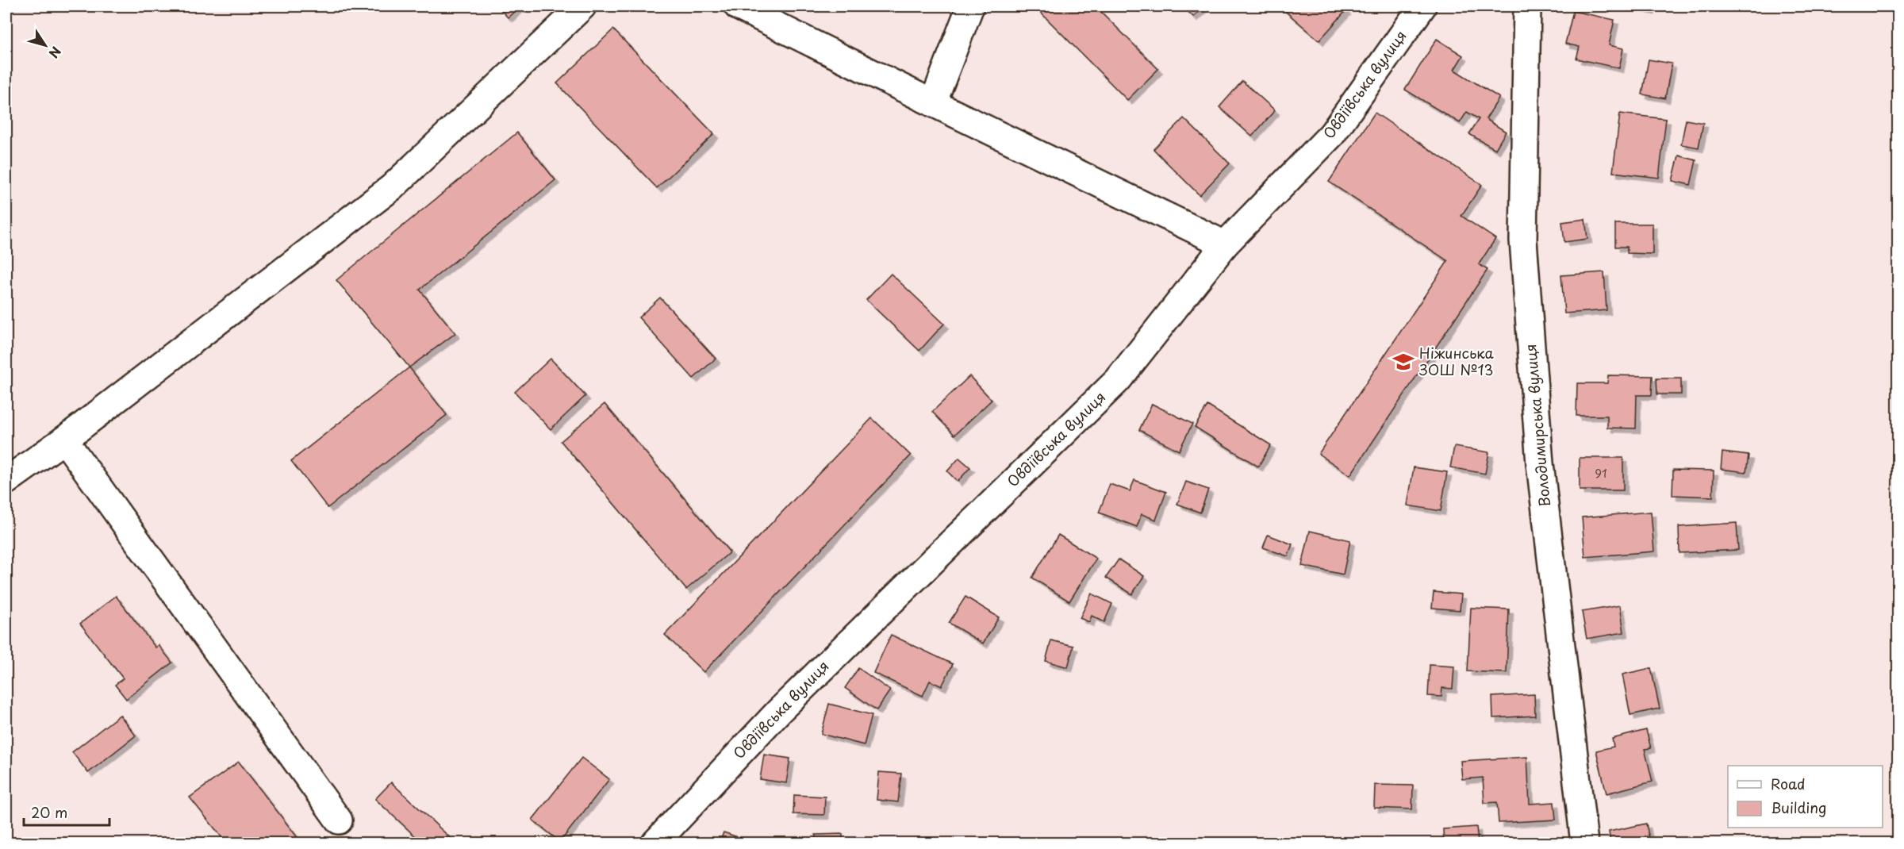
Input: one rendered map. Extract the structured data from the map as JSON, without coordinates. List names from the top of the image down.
{
  "streets": {
    "street": ["Овдіївська вулиця", "Володимирська вулиця"]
  },
  "places": {
    "school or university": ["Ніжинська ЗОШ №13"]
  },
  "house_numbers": ["91"],
  "legend": ["Road", "Building"],
  "scale_bar": "20 m",
  "north": "bottom right"
}
